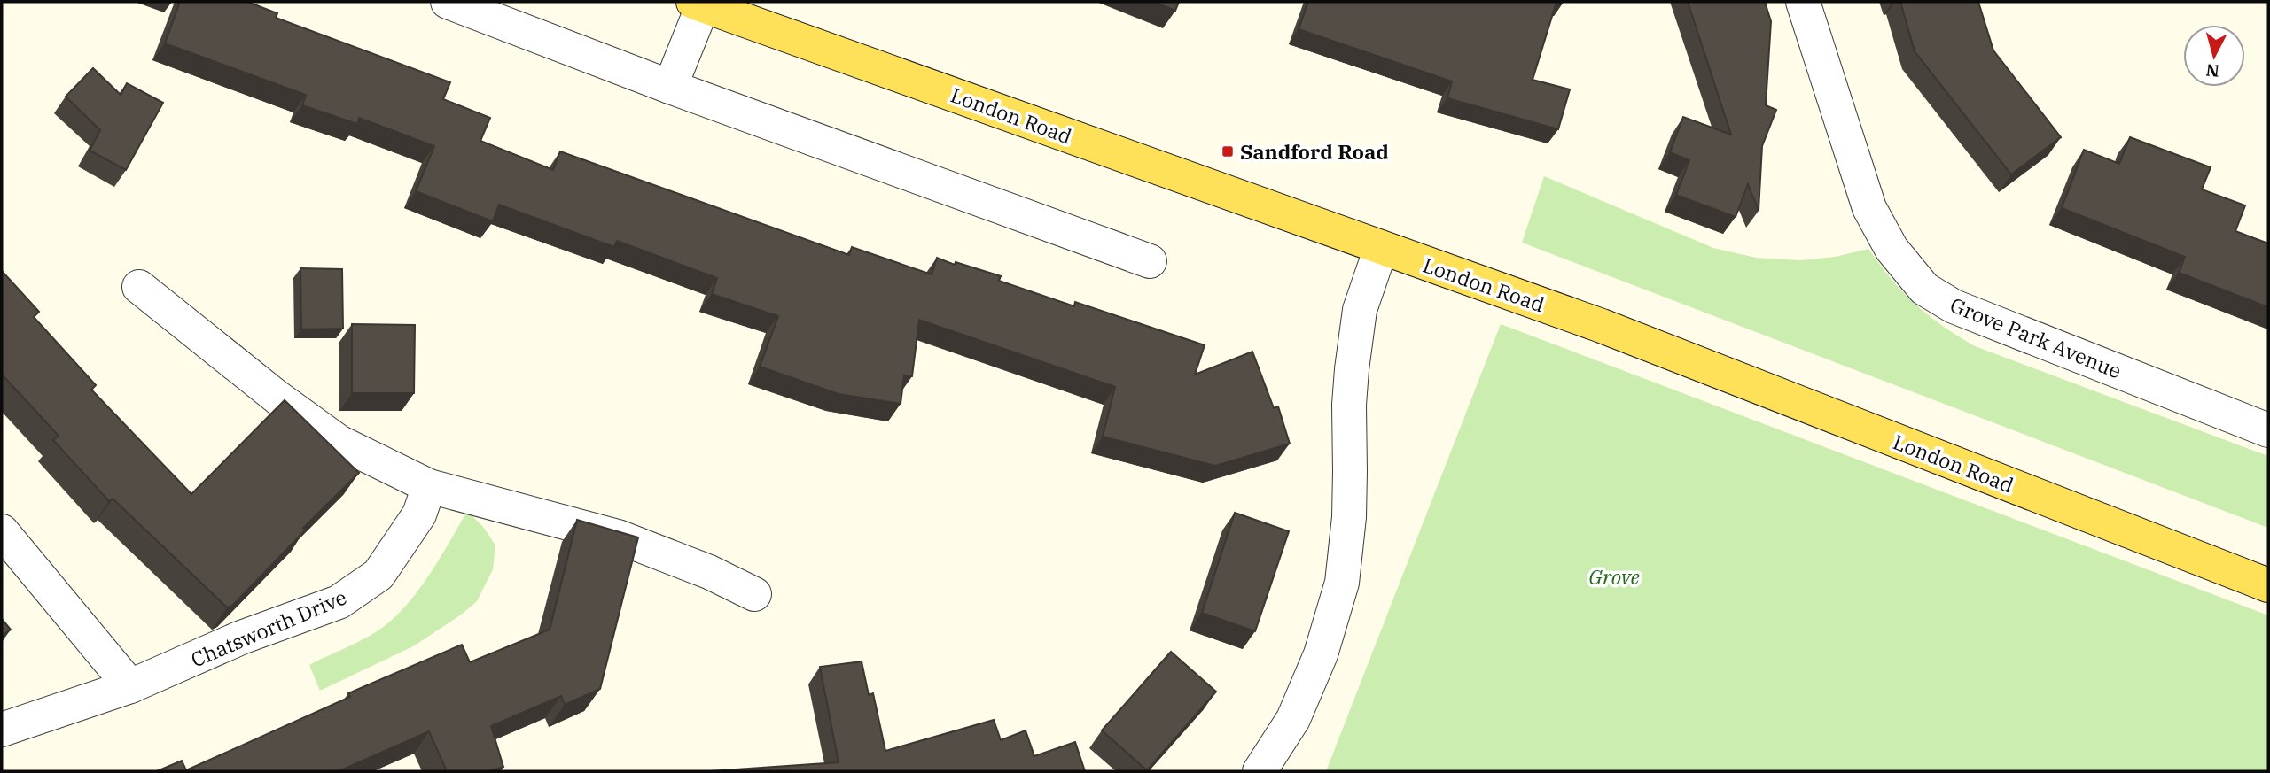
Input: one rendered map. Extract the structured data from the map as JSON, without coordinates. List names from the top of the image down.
{
  "streets": {
    "main road": ["London Road"],
    "street": ["Grove Park Avenue", "Chatsworth Drive"]
  },
  "parks": ["Grove"],
  "places": {
    "transit": ["Sandford Road"]
  },
  "north": "bottom"
}
